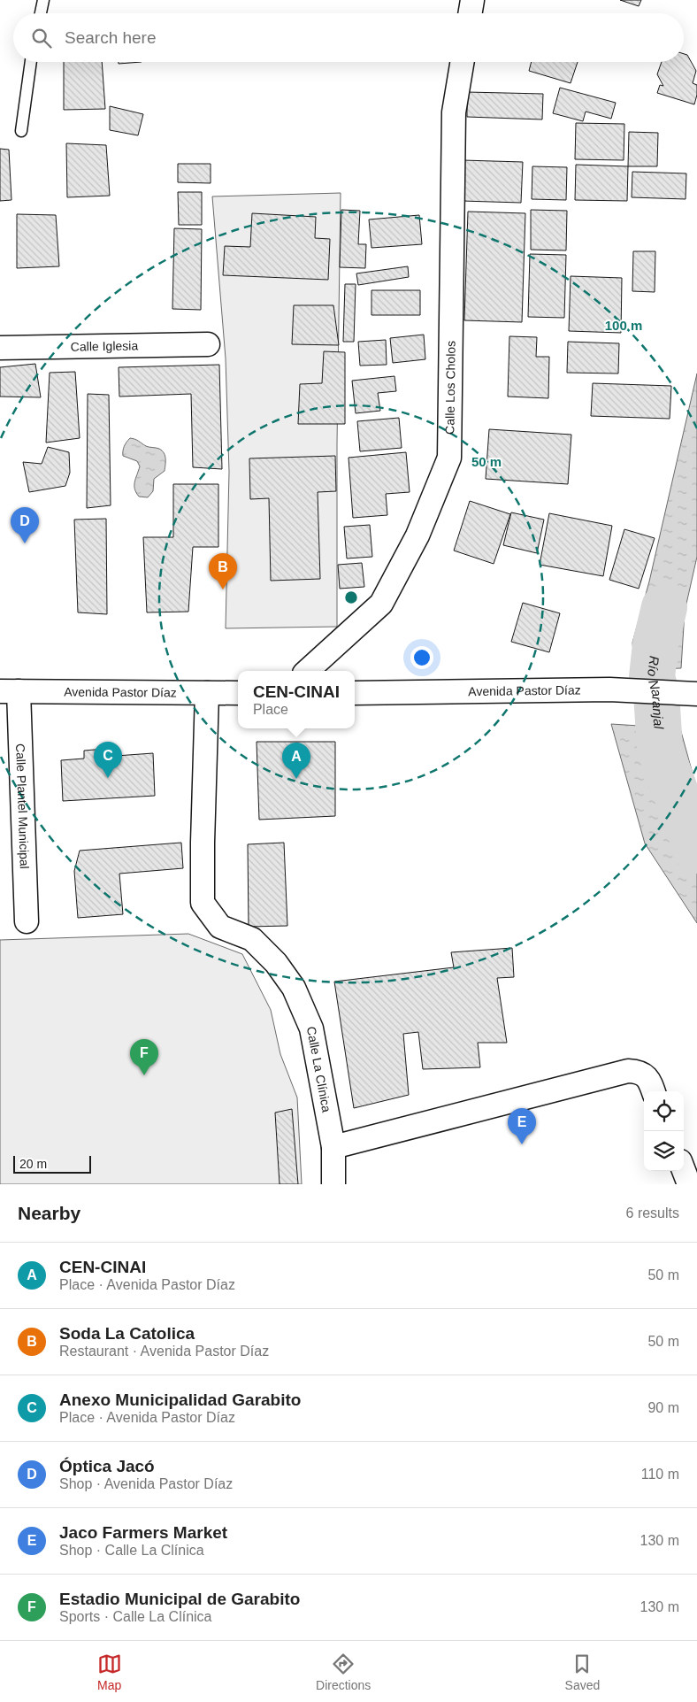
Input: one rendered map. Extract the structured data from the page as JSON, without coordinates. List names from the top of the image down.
{
  "streets": {
    "street": [
      "Calle Iglesia",
      "Calle Los Cholos",
      "Avenida Pastor Díaz",
      "Calle Plantel Municipal",
      "Calle La Clínica"
    ]
  },
  "crossings": [
    ["Avenida Pastor Díaz", "Calle Plantel Municipal"],
    ["Avenida Pastor Díaz", "Calle La Clínica"]
  ],
  "water": ["Río Naranjal"],
  "scale_bar": "20 m",
  "page": {
    "search": "Search here",
    "pins": [
      "D",
      "B",
      "C",
      "A",
      "F",
      "E"
    ],
    "popup": ["CEN-CINAI", "Place"],
    "scale": "20 m",
    "heading": ["Nearby", "6 results"],
    "list": [
      {
        "mark": "A",
        "name": "CEN-CINAI",
        "note": "Place · Avenida Pastor Díaz",
        "value": "50 m"
      },
      {
        "mark": "B",
        "name": "Soda La Catolica",
        "note": "Restaurant · Avenida Pastor Díaz",
        "value": "50 m"
      },
      {
        "mark": "C",
        "name": "Anexo Municipalidad Garabito",
        "note": "Place · Avenida Pastor Díaz",
        "value": "90 m"
      },
      {
        "mark": "D",
        "name": "Óptica Jacó",
        "note": "Shop · Avenida Pastor Díaz",
        "value": "110 m"
      },
      {
        "mark": "E",
        "name": "Jaco Farmers Market",
        "note": "Shop · Calle La Clínica",
        "value": "130 m"
      },
      {
        "mark": "F",
        "name": "Estadio Municipal de Garabito",
        "note": "Sports · Calle La Clínica",
        "value": "130 m"
      }
    ],
    "nav": ["Map", "Directions", "Saved"]
  },
  "rings": ["100 m", "50 m"]
}
